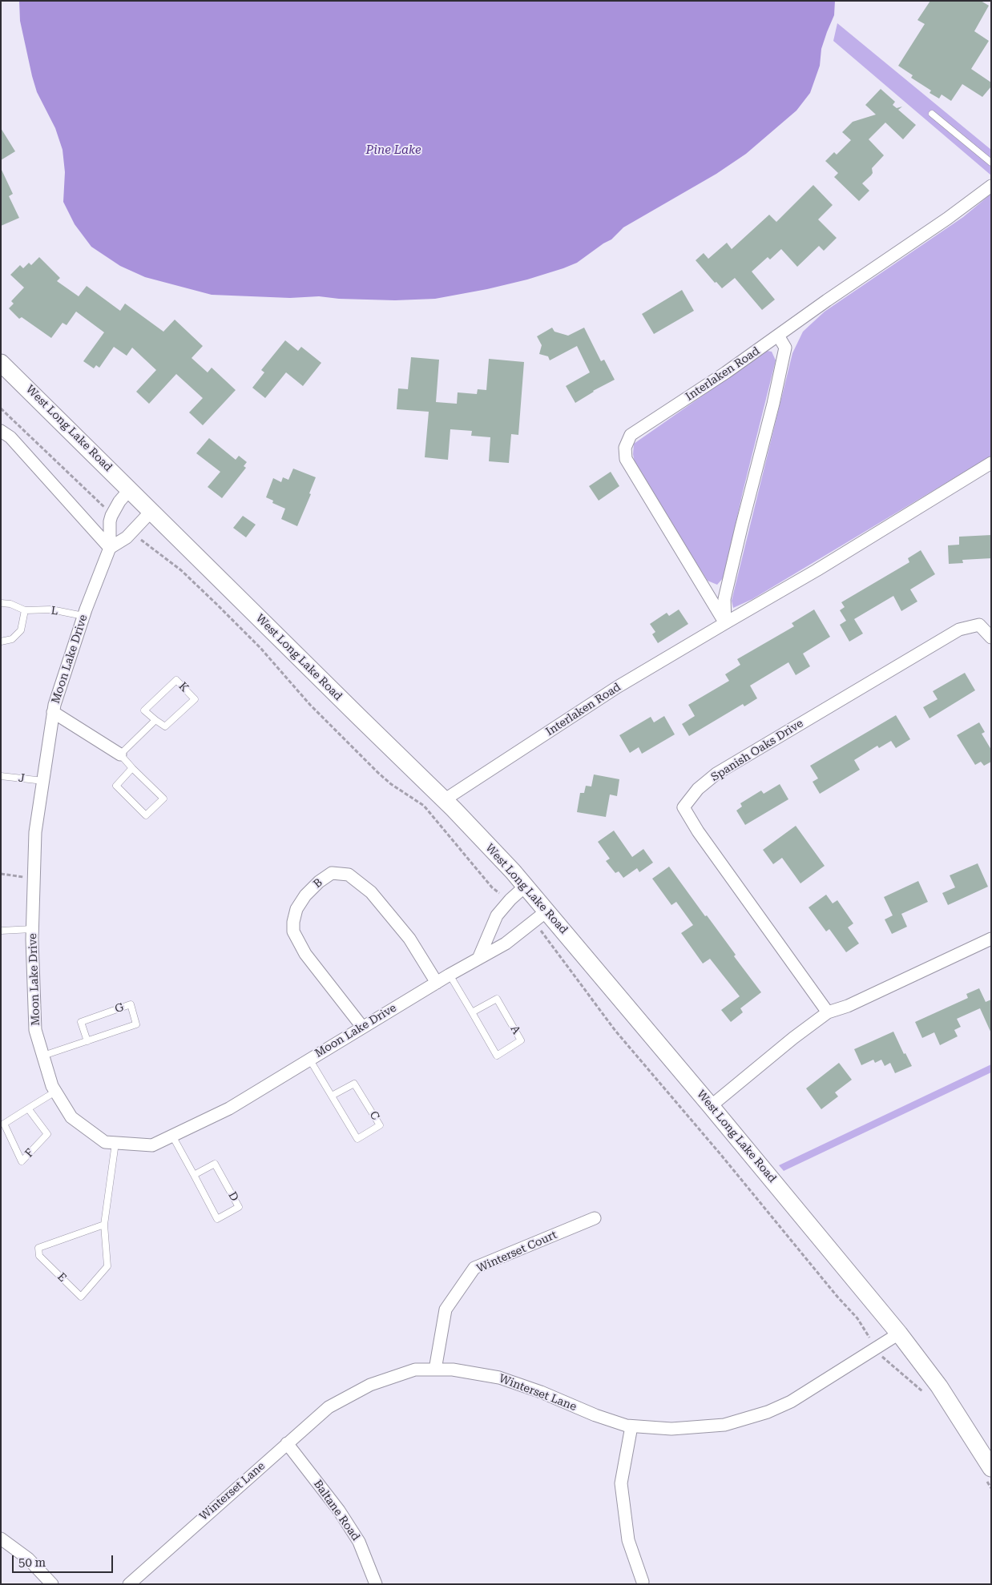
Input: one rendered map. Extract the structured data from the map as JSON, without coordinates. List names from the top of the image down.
{
  "streets": {
    "main road": ["West Long Lake Road"],
    "street": [
      "Interlaken Road",
      "Moon Lake Drive",
      "Spanish Oaks Drive",
      "B",
      "Winterset Court",
      "Winterset Lane",
      "Baltane Road"
    ],
    "lane": [
      "L",
      "K",
      "J",
      "G",
      "A",
      "C",
      "F",
      "D",
      "E"
    ]
  },
  "crossings": [
    ["Interlaken Road", "West Long Lake Road"],
    ["West Long Lake Road", "Moon Lake Drive"],
    ["West Long Lake Road", "Winterset Lane"],
    ["L", "Moon Lake Drive"],
    ["Moon Lake Drive", "J"],
    ["Moon Lake Drive", "B"],
    ["Moon Lake Drive", "G"],
    ["Moon Lake Drive", "A"],
    ["Moon Lake Drive", "C"],
    ["Moon Lake Drive", "F"],
    ["Moon Lake Drive", "D"],
    ["Moon Lake Drive", "E"],
    ["Winterset Court", "Winterset Lane"],
    ["Winterset Lane", "Baltane Road"]
  ],
  "water": ["Pine Lake"],
  "scale_bar": "50 m"
}
